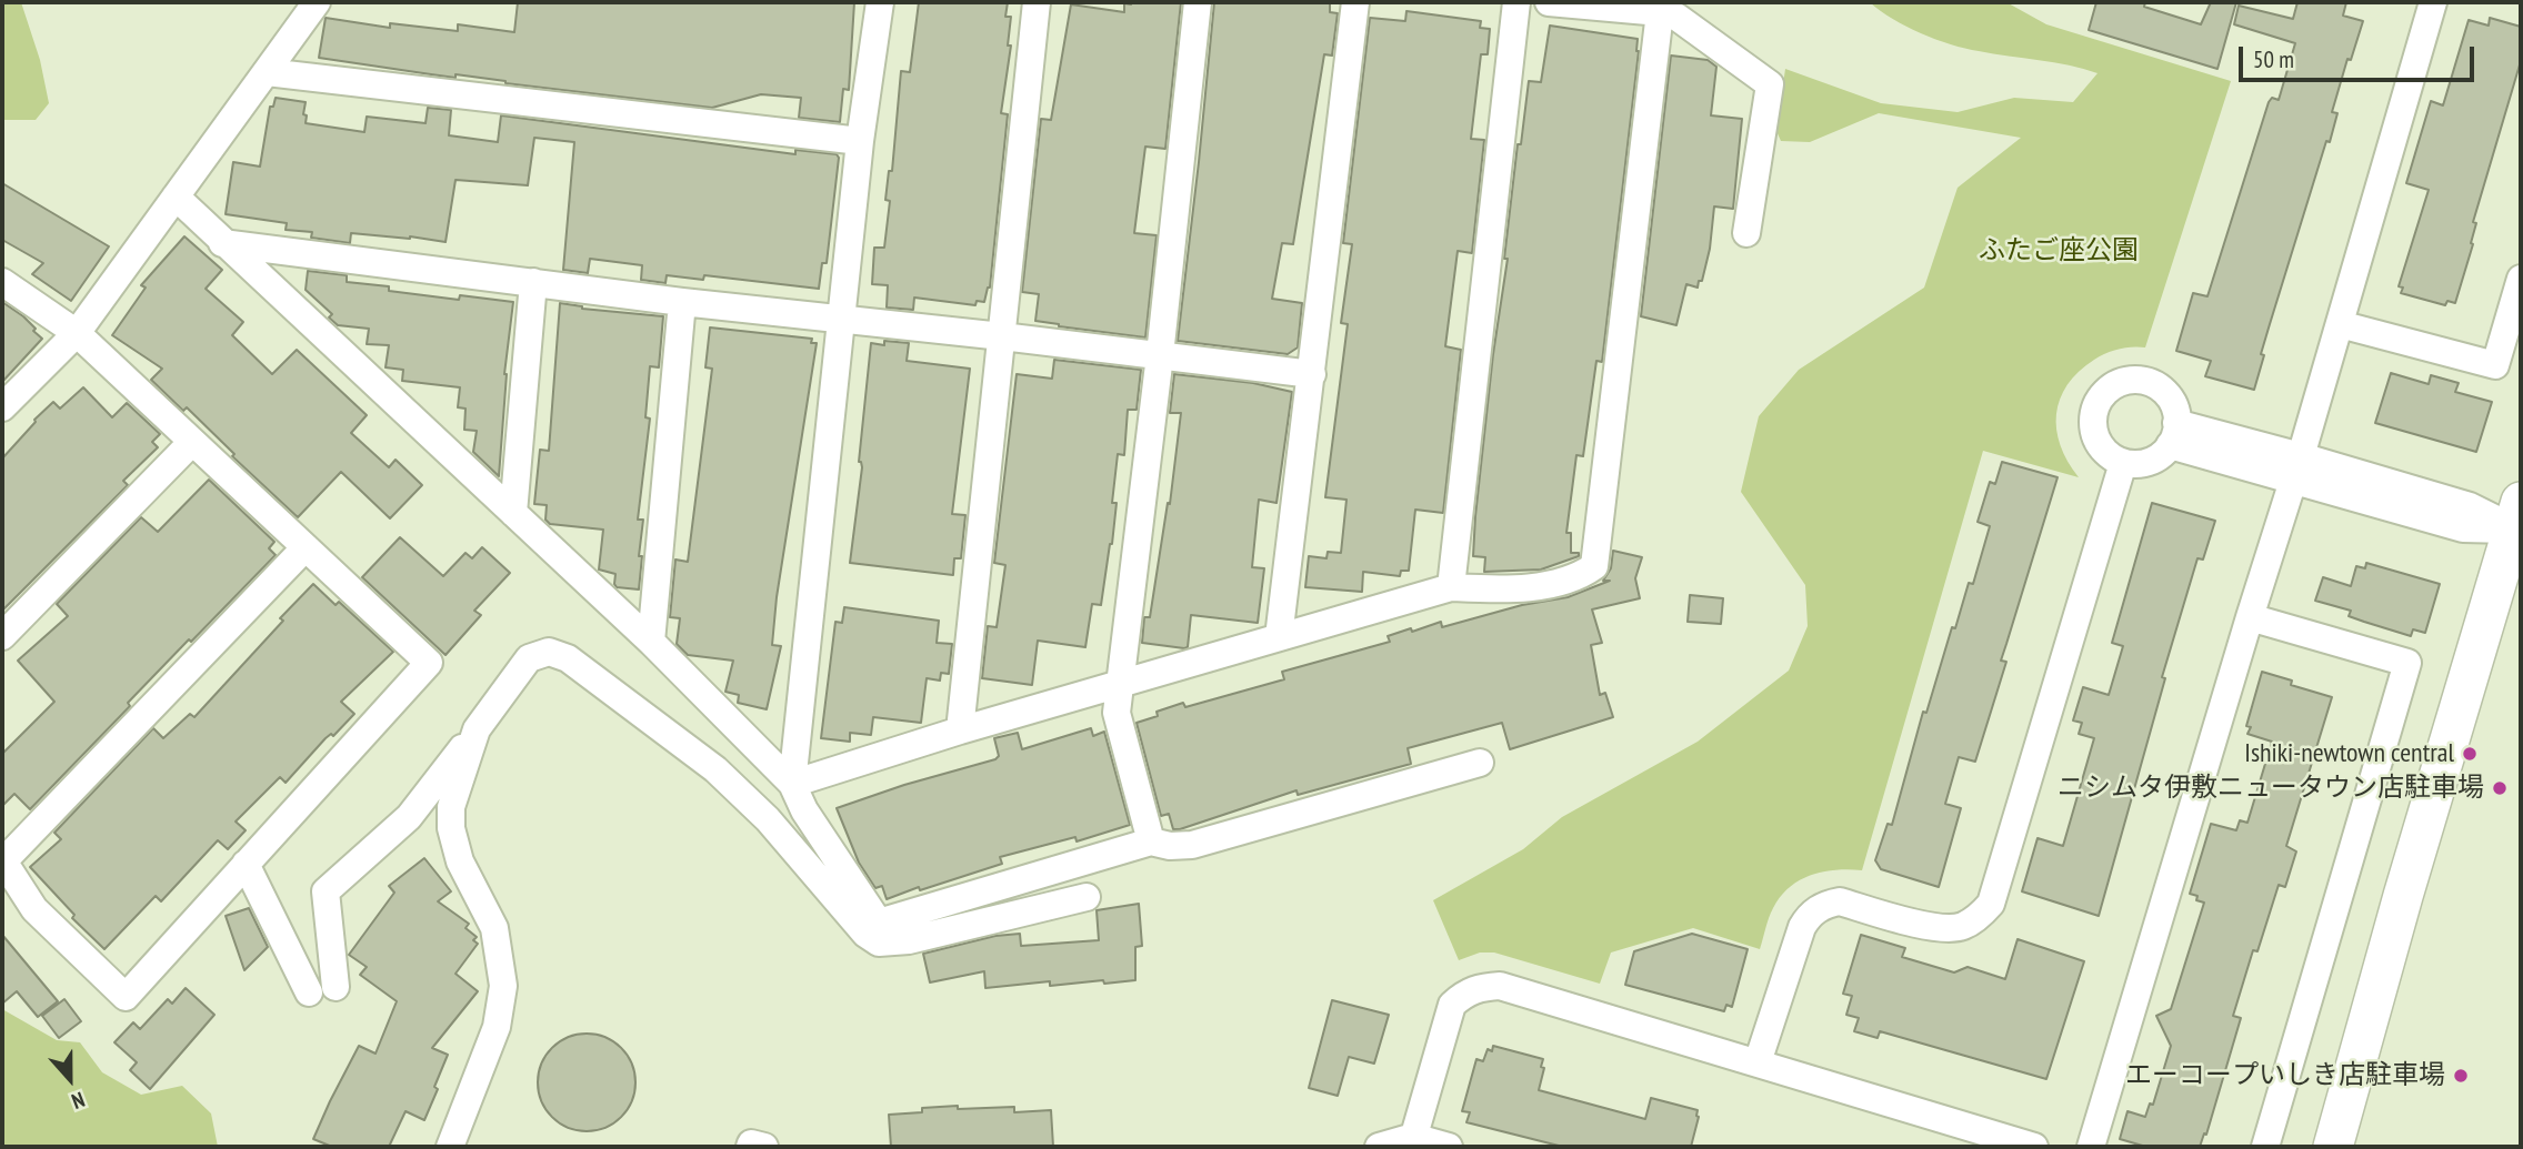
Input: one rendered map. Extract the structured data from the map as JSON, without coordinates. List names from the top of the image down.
{
  "parks": ["ふたご座公園"],
  "places": ["Ishiki-newtown central", "ニシムタ伊敷ニュータウン店駐車場", "エーコープいしき店駐車場"],
  "scale_bar": "50 m",
  "north": "bottom"
}
